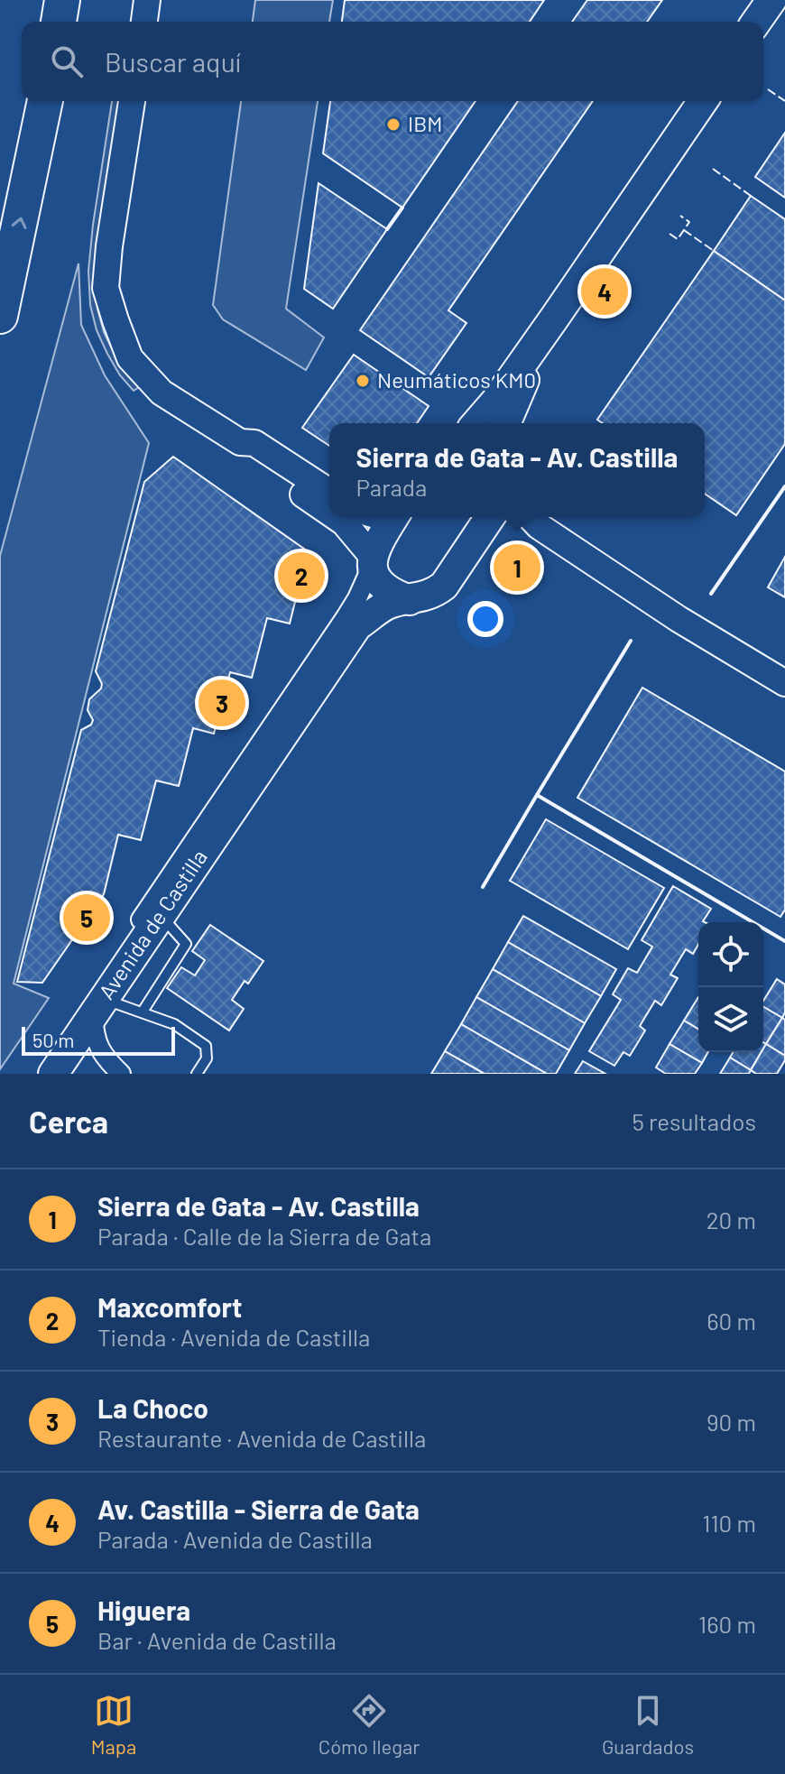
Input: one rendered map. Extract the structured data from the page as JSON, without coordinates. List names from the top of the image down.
{
  "streets": {
    "main road": ["Avenida de Castilla"]
  },
  "places": ["IBM", "Neumáticos KM0"],
  "scale_bar": "50 m",
  "page": {
    "search": "Buscar aquí",
    "pins": [
      "4",
      "1",
      "2",
      "3",
      "5"
    ],
    "popup": ["Sierra de Gata - Av. Castilla", "Parada"],
    "scale": "50 m",
    "heading": ["Cerca", "5 resultados"],
    "list": [
      {
        "mark": "1",
        "name": "Sierra de Gata - Av. Castilla",
        "note": "Parada · Calle de la Sierra de Gata",
        "value": "20 m"
      },
      {
        "mark": "2",
        "name": "Maxcomfort",
        "note": "Tienda · Avenida de Castilla",
        "value": "60 m"
      },
      {
        "mark": "3",
        "name": "La Choco",
        "note": "Restaurante · Avenida de Castilla",
        "value": "90 m"
      },
      {
        "mark": "4",
        "name": "Av. Castilla - Sierra de Gata",
        "note": "Parada · Avenida de Castilla",
        "value": "110 m"
      },
      {
        "mark": "5",
        "name": "Higuera",
        "note": "Bar · Avenida de Castilla",
        "value": "160 m"
      }
    ],
    "nav": ["Mapa", "Cómo llegar", "Guardados"]
  }
}
